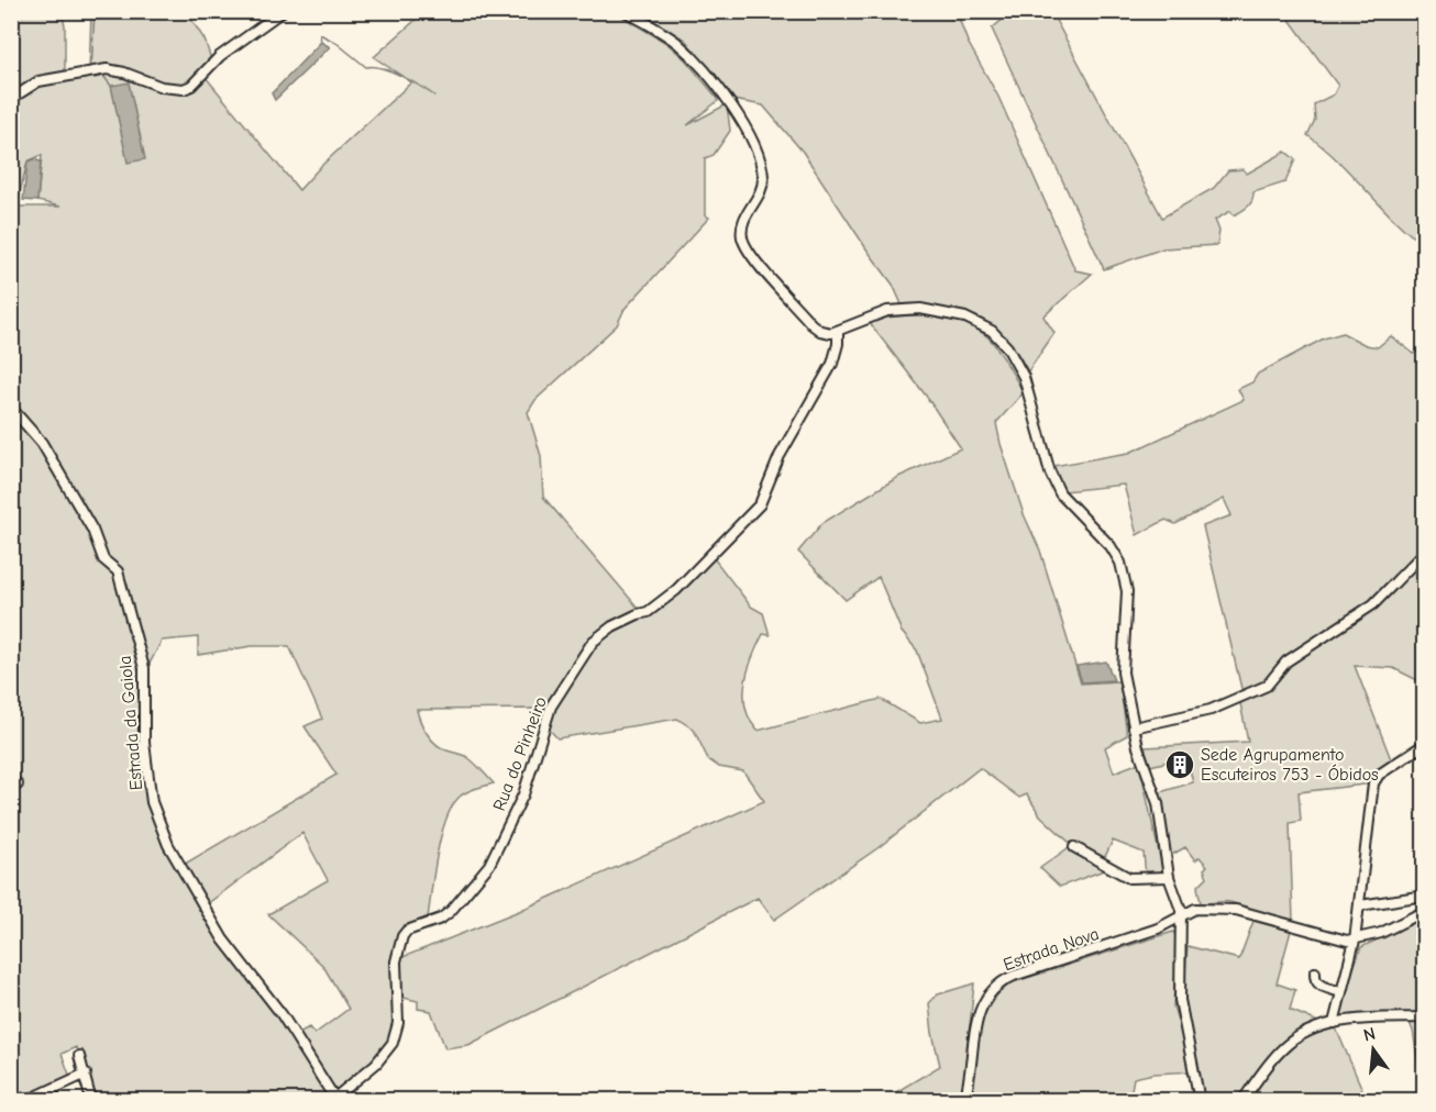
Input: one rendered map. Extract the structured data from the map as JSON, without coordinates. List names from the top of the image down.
{
  "streets": {
    "street": ["Estrada da Gaiola", "Rua do Pinheiro", "Estrada Nova"]
  },
  "crossings": [
    ["Estrada da Gaiola", "Rua do Pinheiro"]
  ],
  "places": {
    "building": ["Sede Agrupamento Escuteiros 753 - Óbidos"]
  },
  "north": "top"
}
